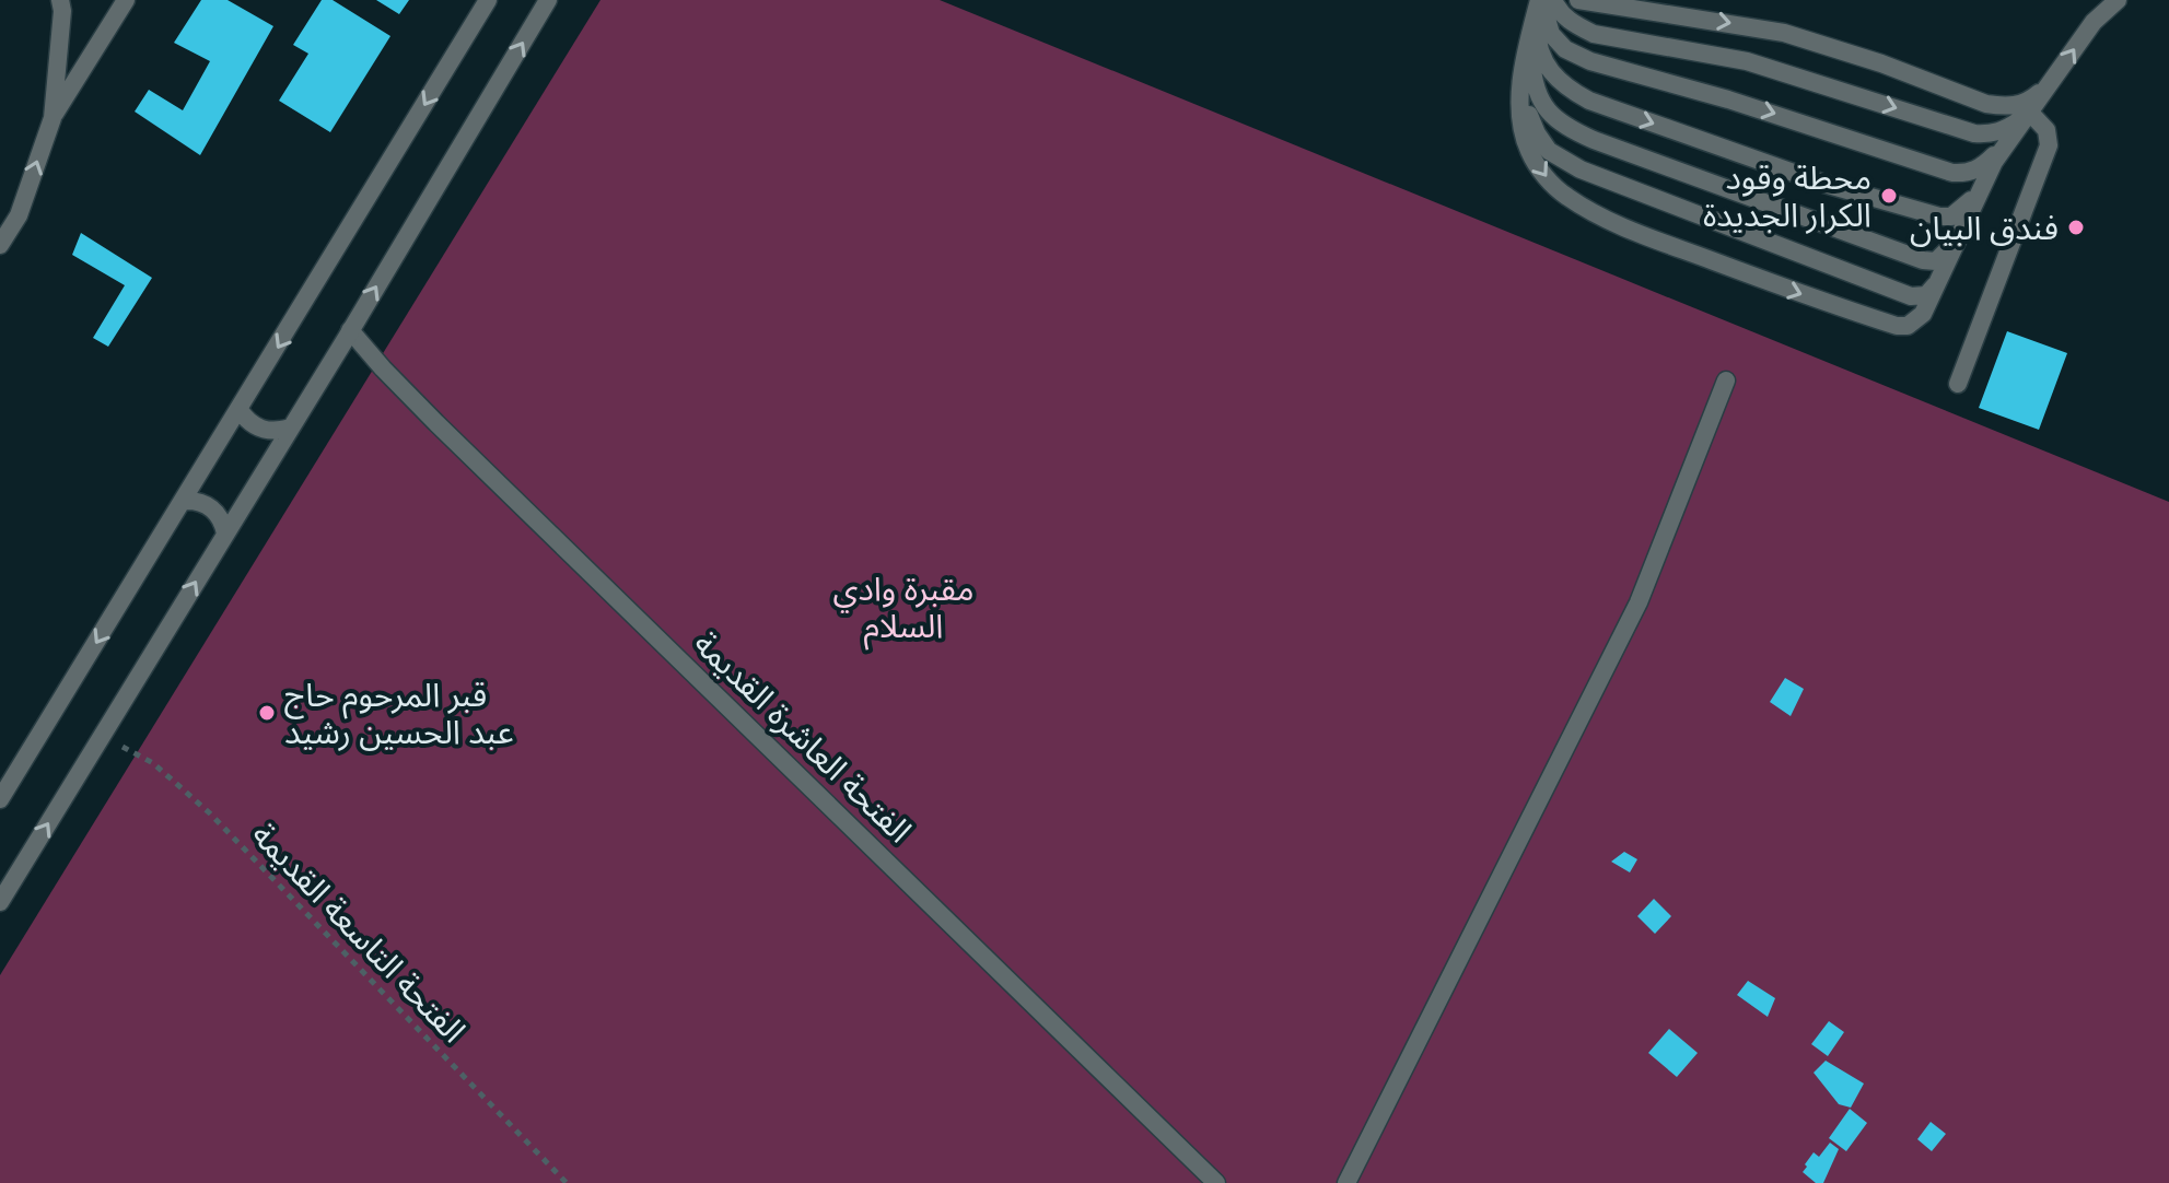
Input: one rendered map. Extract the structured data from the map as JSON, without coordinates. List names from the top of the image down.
{
  "streets": {
    "street": ["الفتحة العاشرة القديمة"],
    "path": ["الفتحة التاسعة القديمة"]
  },
  "parks": ["مقبرة وادي السلام"],
  "places": ["محطة وقود الكرار الجديدة", "فندق البيان", "قبر المرحوم حاج عبد الحسين رشيد"]
}
